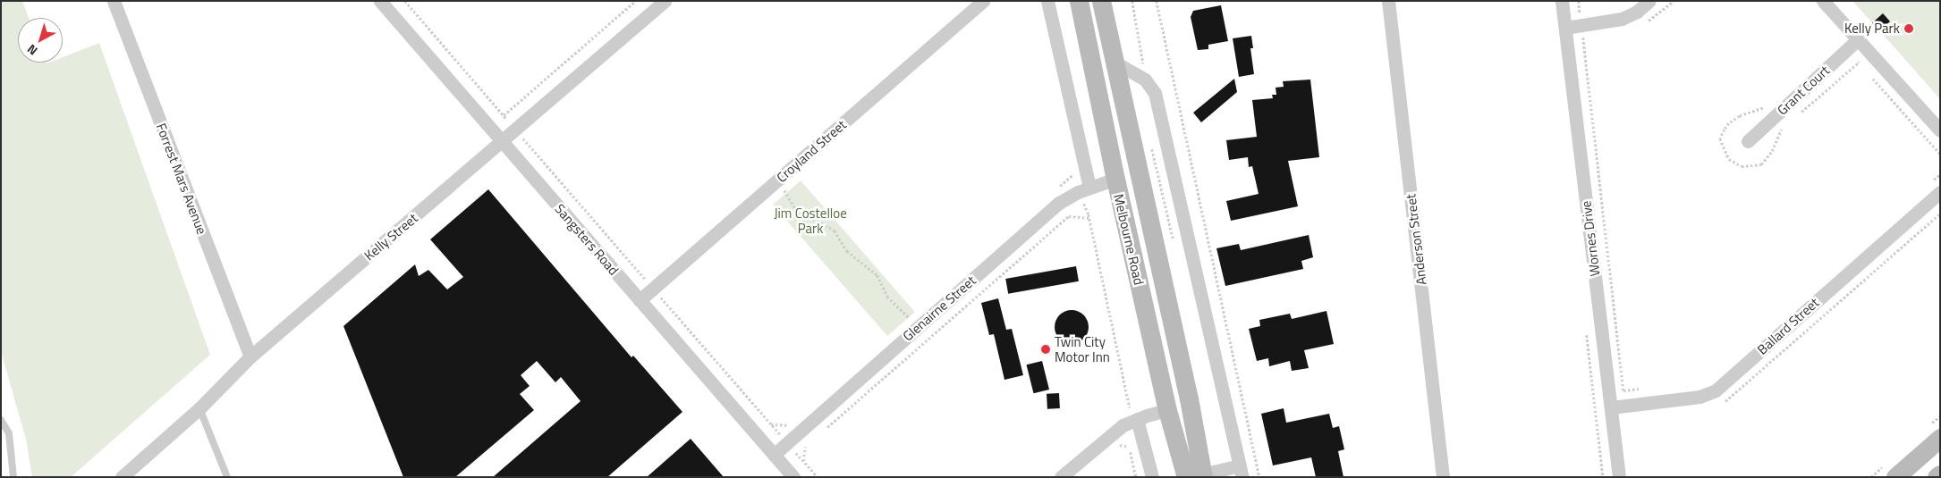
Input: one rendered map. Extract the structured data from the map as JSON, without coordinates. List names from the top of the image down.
{
  "streets": {
    "main road": ["Melbourne Road"],
    "street": [
      "Grant Court",
      "Croyland Street",
      "Forrest Mars Avenue",
      "Kelly Street",
      "Wornes Drive",
      "Sangsters Road",
      "Anderson Street",
      "Glenairne Street",
      "Ballard Street"
    ]
  },
  "crossings": [
    ["Croyland Street", "Sangsters Road"],
    ["Forrest Mars Avenue", "Kelly Street"],
    ["Kelly Street", "Sangsters Road"],
    ["Wornes Drive", "Ballard Street"],
    ["Sangsters Road", "Glenairne Street"],
    ["Melbourne Road", "Glenairne Street"]
  ],
  "parks": ["Jim Costelloe Park"],
  "places": ["Kelly Park", "Twin City Motor Inn"],
  "north": "bottom left"
}
